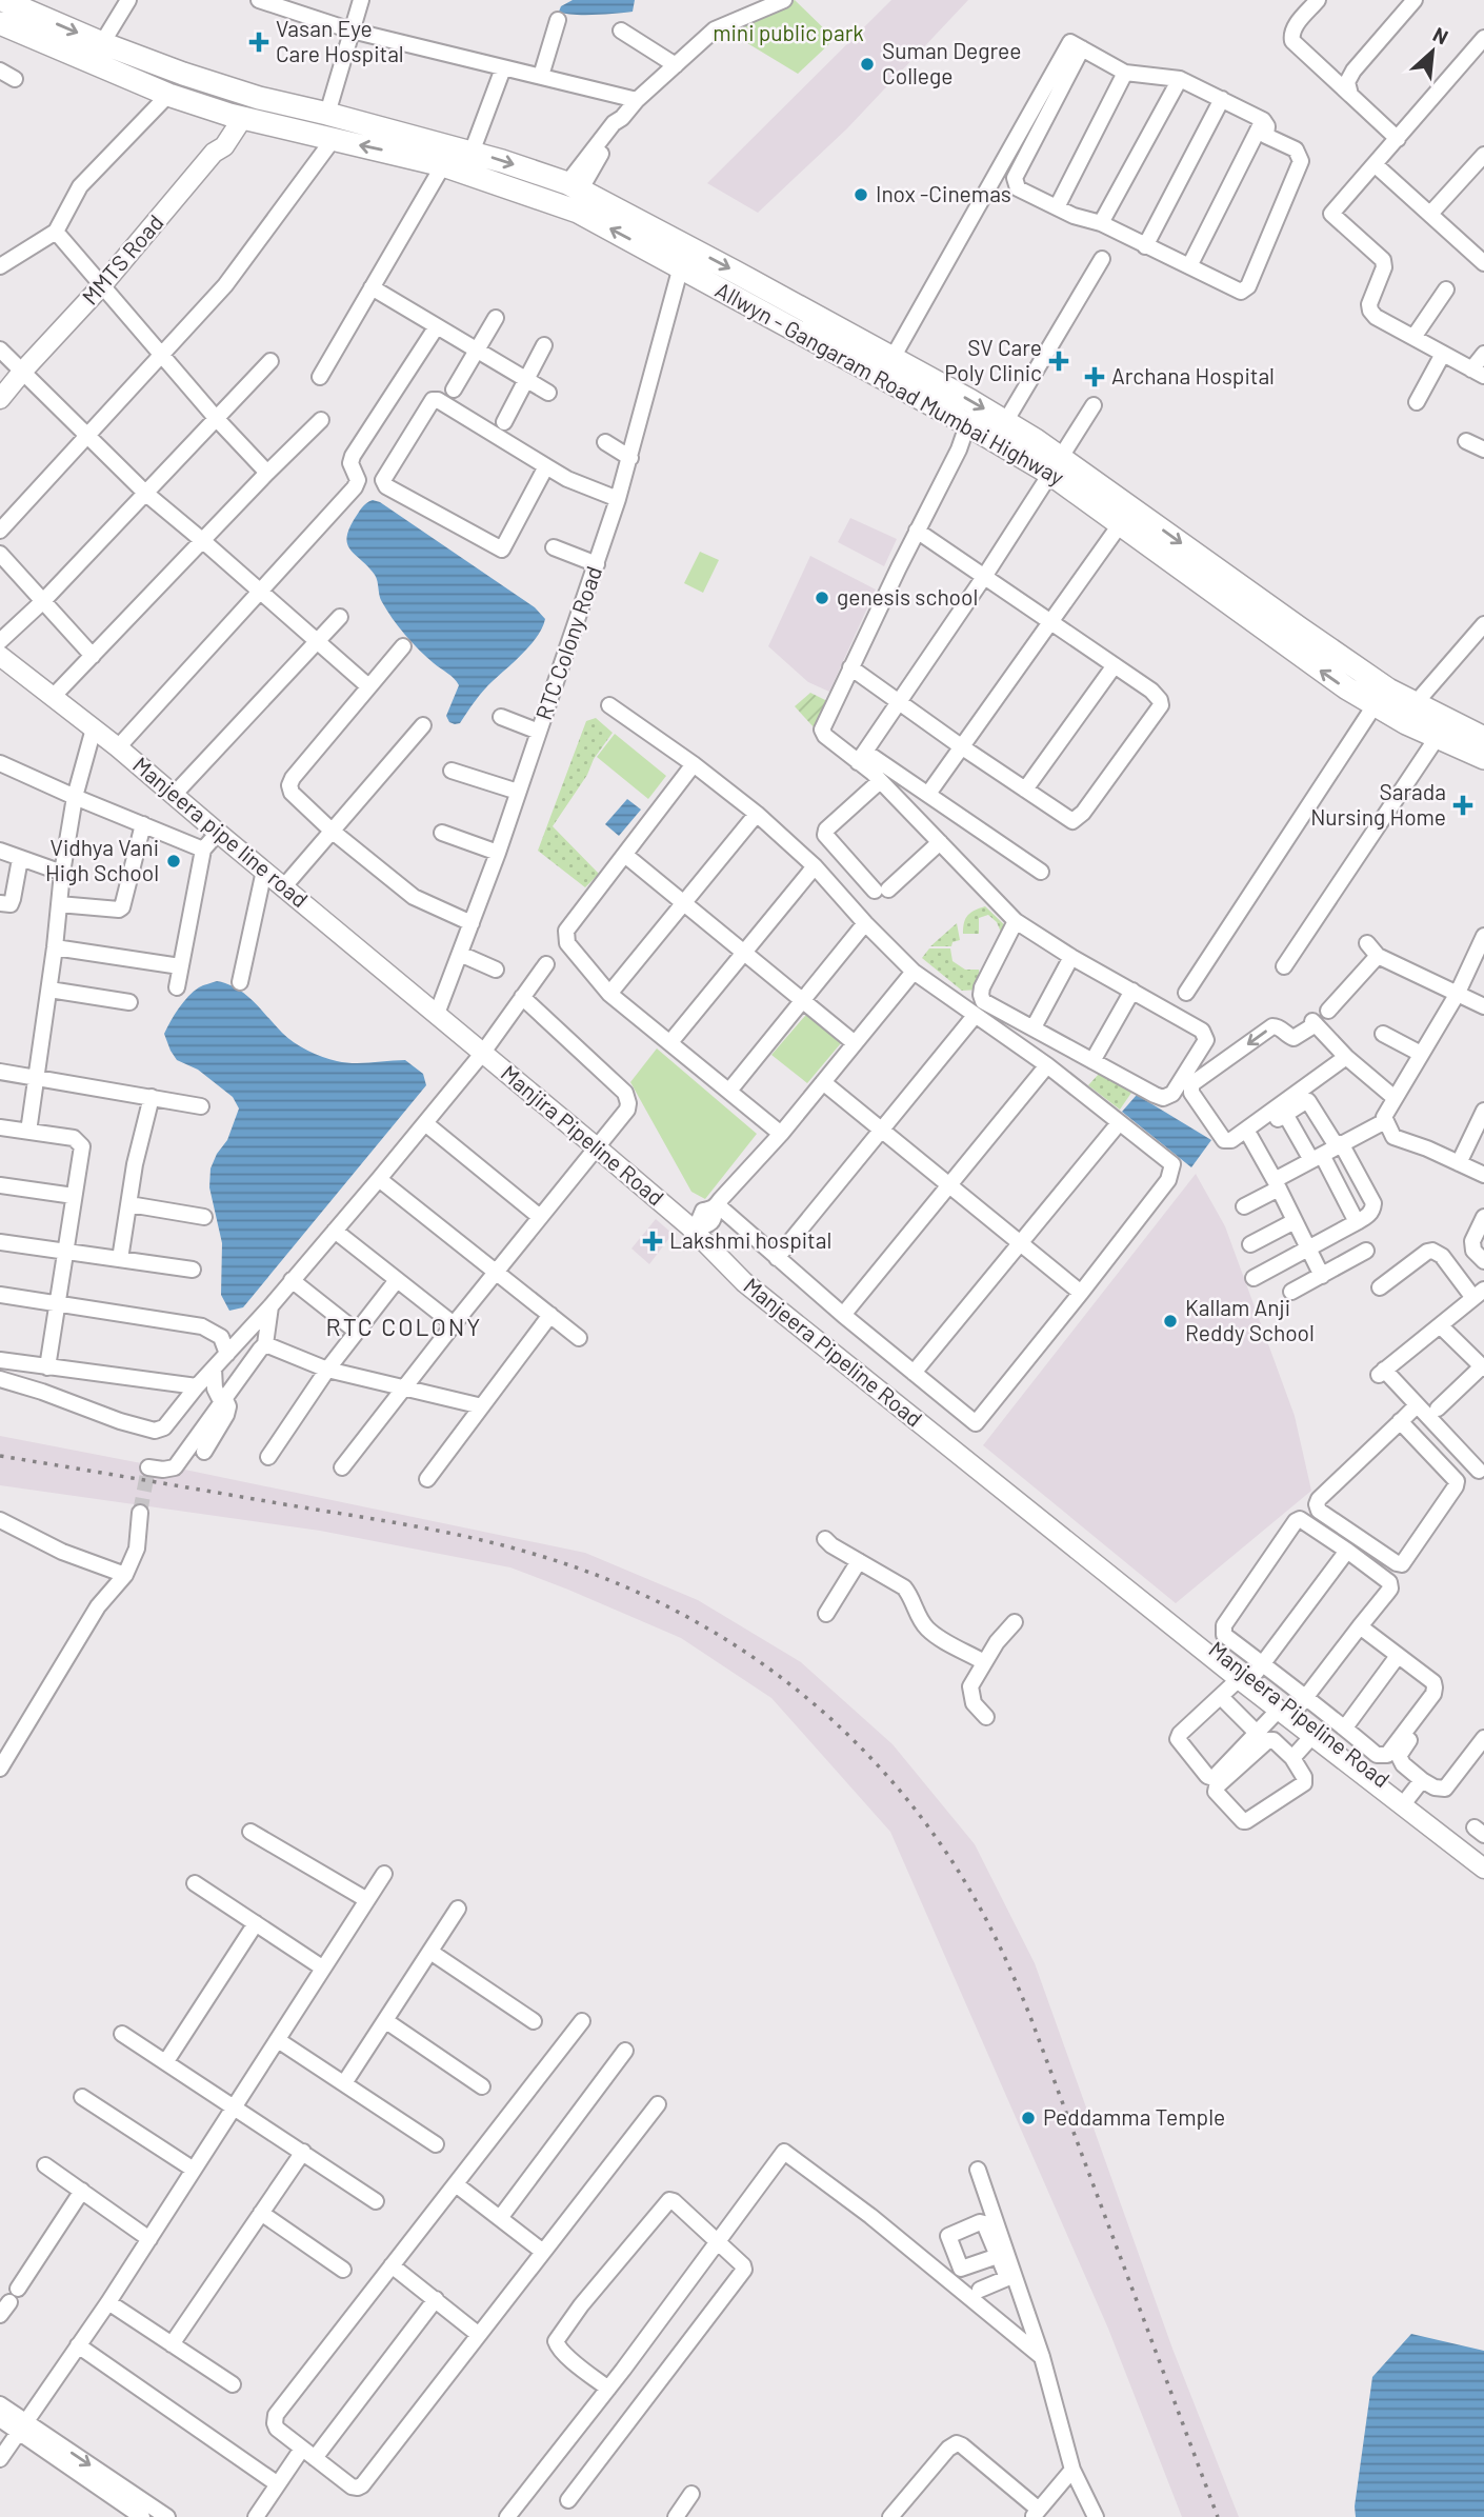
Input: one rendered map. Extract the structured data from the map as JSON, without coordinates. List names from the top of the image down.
{
  "streets": {
    "highway": ["Allwyn - Gangaram Road Mumbai Highway"],
    "main road": [
      "MMTS Road",
      "Manjeera pipe line road",
      "Manjira Pipeline Road",
      "Manjeera Pipeline Road"
    ],
    "street": ["RTC Colony Road"]
  },
  "crossings": [
    ["MMTS Road", "Allwyn - Gangaram Road Mumbai Highway"],
    ["Allwyn - Gangaram Road Mumbai Highway", "RTC Colony Road"],
    ["RTC Colony Road", "Manjeera pipe line road"],
    ["Manjeera pipe line road", "Manjira Pipeline Road"],
    ["Manjira Pipeline Road", "Manjeera Pipeline Road"]
  ],
  "districts": ["RTC COLONY"],
  "parks": ["mini public park"],
  "places": {
    "health": [
      "Vasan Eye Care Hospital",
      "SV Care Poly Clinic",
      "Archana Hospital",
      "Sarada Nursing Home",
      "Lakshmi hospital"
    ],
    "other": [
      "Suman Degree College",
      "Inox -Cinemas",
      "genesis school",
      "Vidhya Vani High School",
      "Kallam Anji Reddy School",
      "Peddamma Temple"
    ]
  },
  "north": "top right"
}
